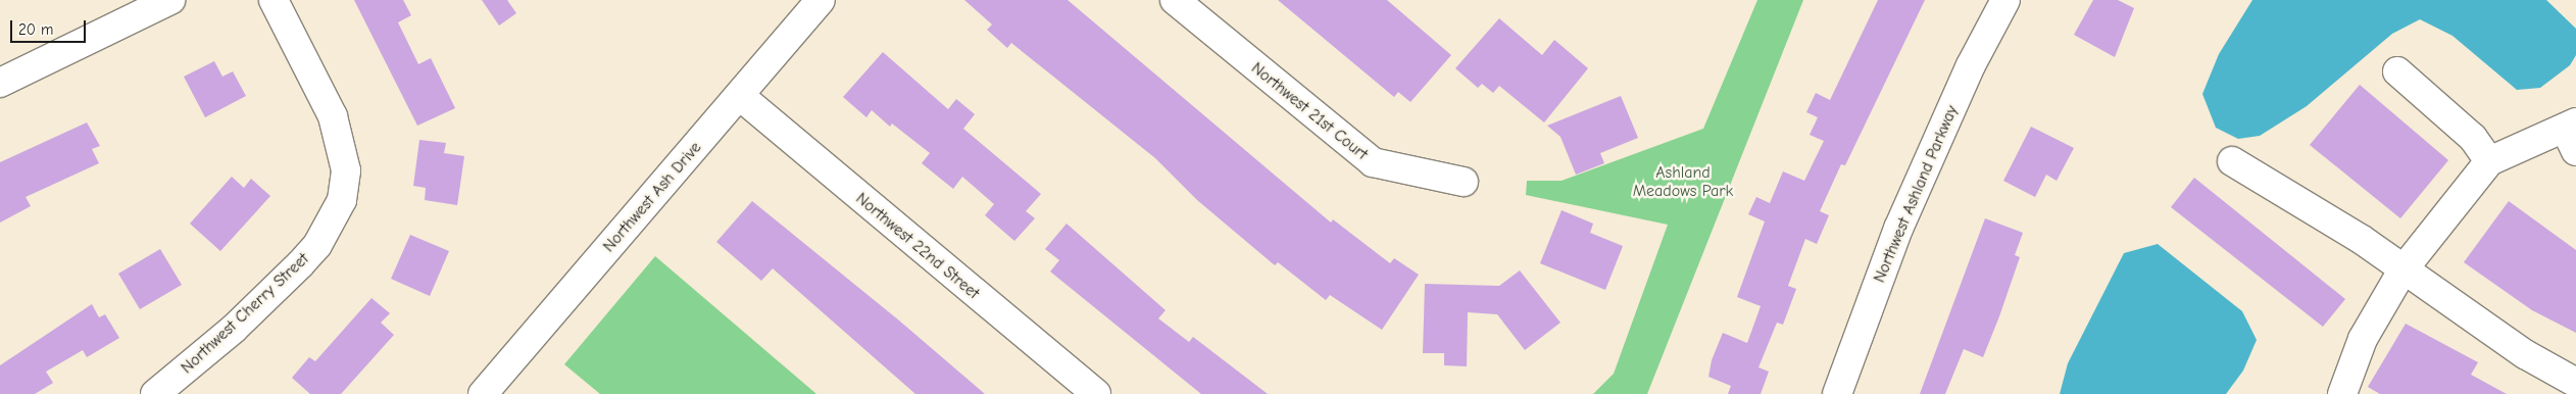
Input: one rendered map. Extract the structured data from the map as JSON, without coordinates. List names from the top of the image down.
{
  "streets": {
    "street": [
      "Northwest 21st Court",
      "Northwest Ashland Parkway",
      "Northwest Ash Drive",
      "Northwest 22nd Street",
      "Northwest Cherry Street"
    ]
  },
  "crossings": [
    ["Northwest Ash Drive", "Northwest 22nd Street"]
  ],
  "parks": ["Ashland Meadows Park"],
  "scale_bar": "20 m"
}
